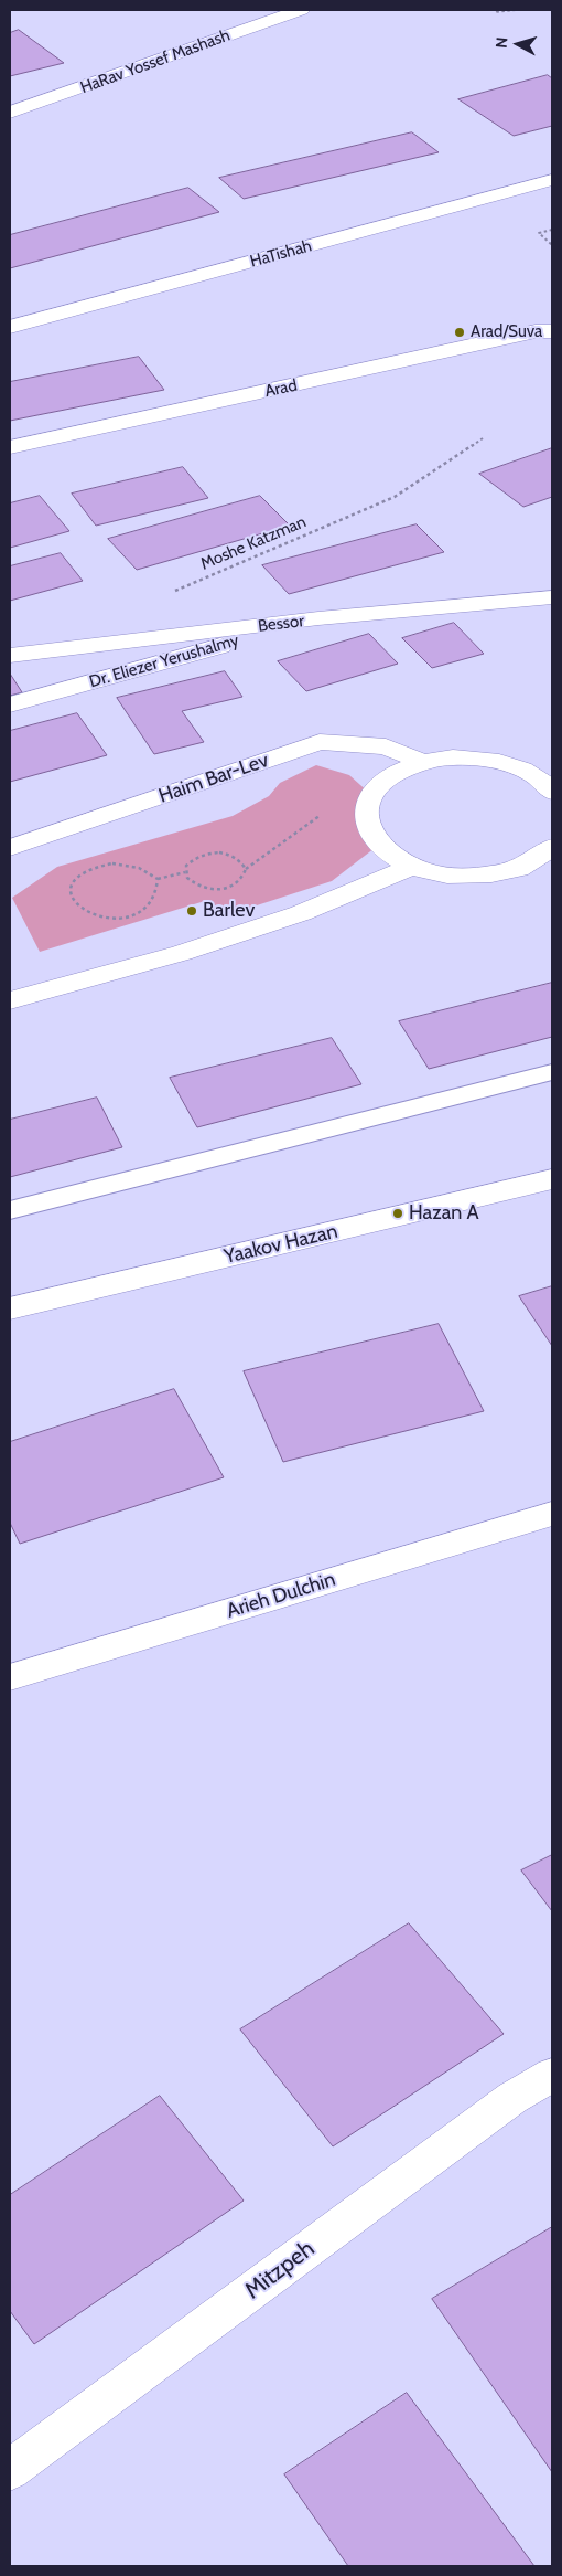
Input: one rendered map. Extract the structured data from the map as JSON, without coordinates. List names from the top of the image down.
{
  "streets": {
    "street": [
      "HaRav Yossef Mashash",
      "HaTishah",
      "Arad",
      "Bessor",
      "Dr. Eliezer Yerushalmy",
      "Haim Bar-Lev",
      "Yaakov Hazan",
      "Arieh Dulchin",
      "Mitzpeh"
    ],
    "path": ["Moshe Katzman"]
  },
  "crossings": [
    ["Bessor", "Dr. Eliezer Yerushalmy"]
  ],
  "places": ["Arad/Suva", "Barlev", "Hazan A"],
  "north": "left"
}
